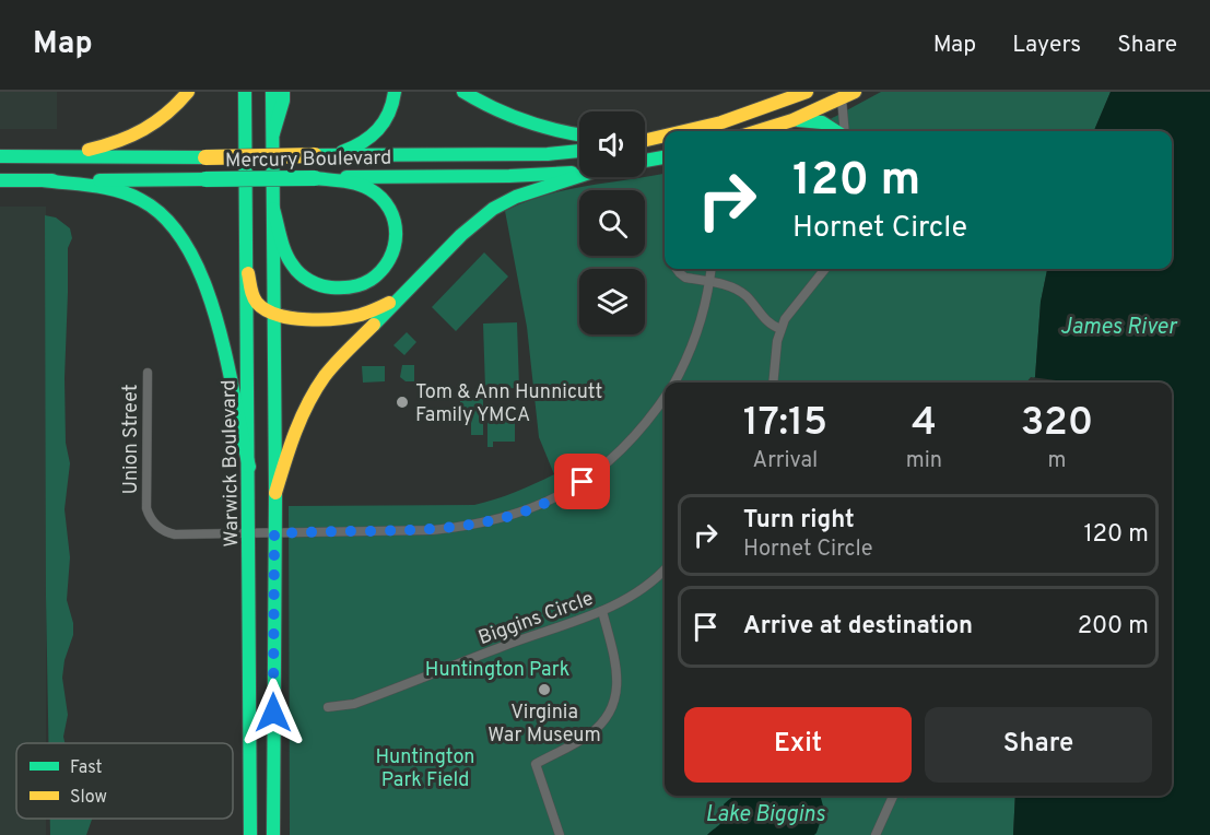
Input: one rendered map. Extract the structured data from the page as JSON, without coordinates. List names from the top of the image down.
{
  "streets": {
    "main road": ["Mercury Boulevard", "Warwick Boulevard"],
    "street": ["Union Street", "Biggins Circle"]
  },
  "crossings": [
    ["Union Street", "Warwick Boulevard"]
  ],
  "water": ["James River", "Lake Biggins"],
  "parks": ["Huntington Park", "Huntington Park Field"],
  "places": ["Tom & Ann Hunnicutt Family YMCA", "Virginia War Museum"],
  "legend": ["Fast", "Slow"],
  "page": {
    "header": "Map",
    "nav": ["Map", "Layers", "Share"],
    "turn": ["120 m", "Hornet Circle"],
    "eta": [
      "17:15",
      "Arrival",
      "4",
      "min",
      "320",
      "m"
    ],
    "list": [
      {
        "name": "Turn right",
        "note": "Hornet Circle",
        "value": "120 m"
      },
      {
        "name": "Arrive at destination",
        "value": "200 m"
      }
    ],
    "buttons": ["Exit", "Share"]
  }
}
